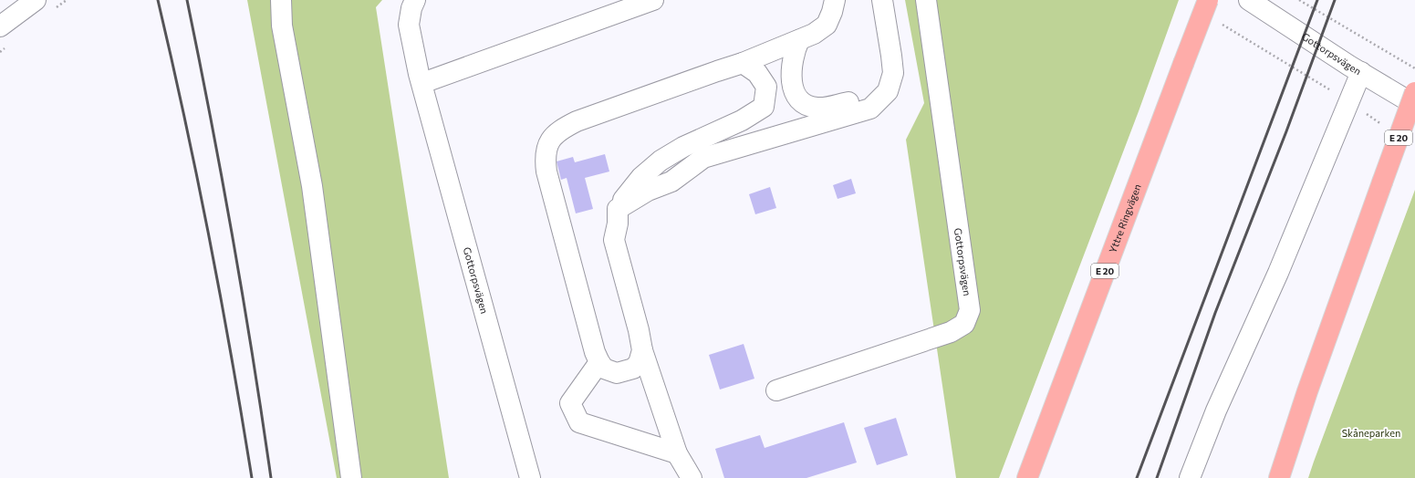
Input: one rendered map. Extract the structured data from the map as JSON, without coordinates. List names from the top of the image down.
{
  "streets": {
    "highway": ["E 20", "Yttre Ringvägen"],
    "street": ["Gottorpsvägen"]
  },
  "parks": ["Skåneparken"]
}
